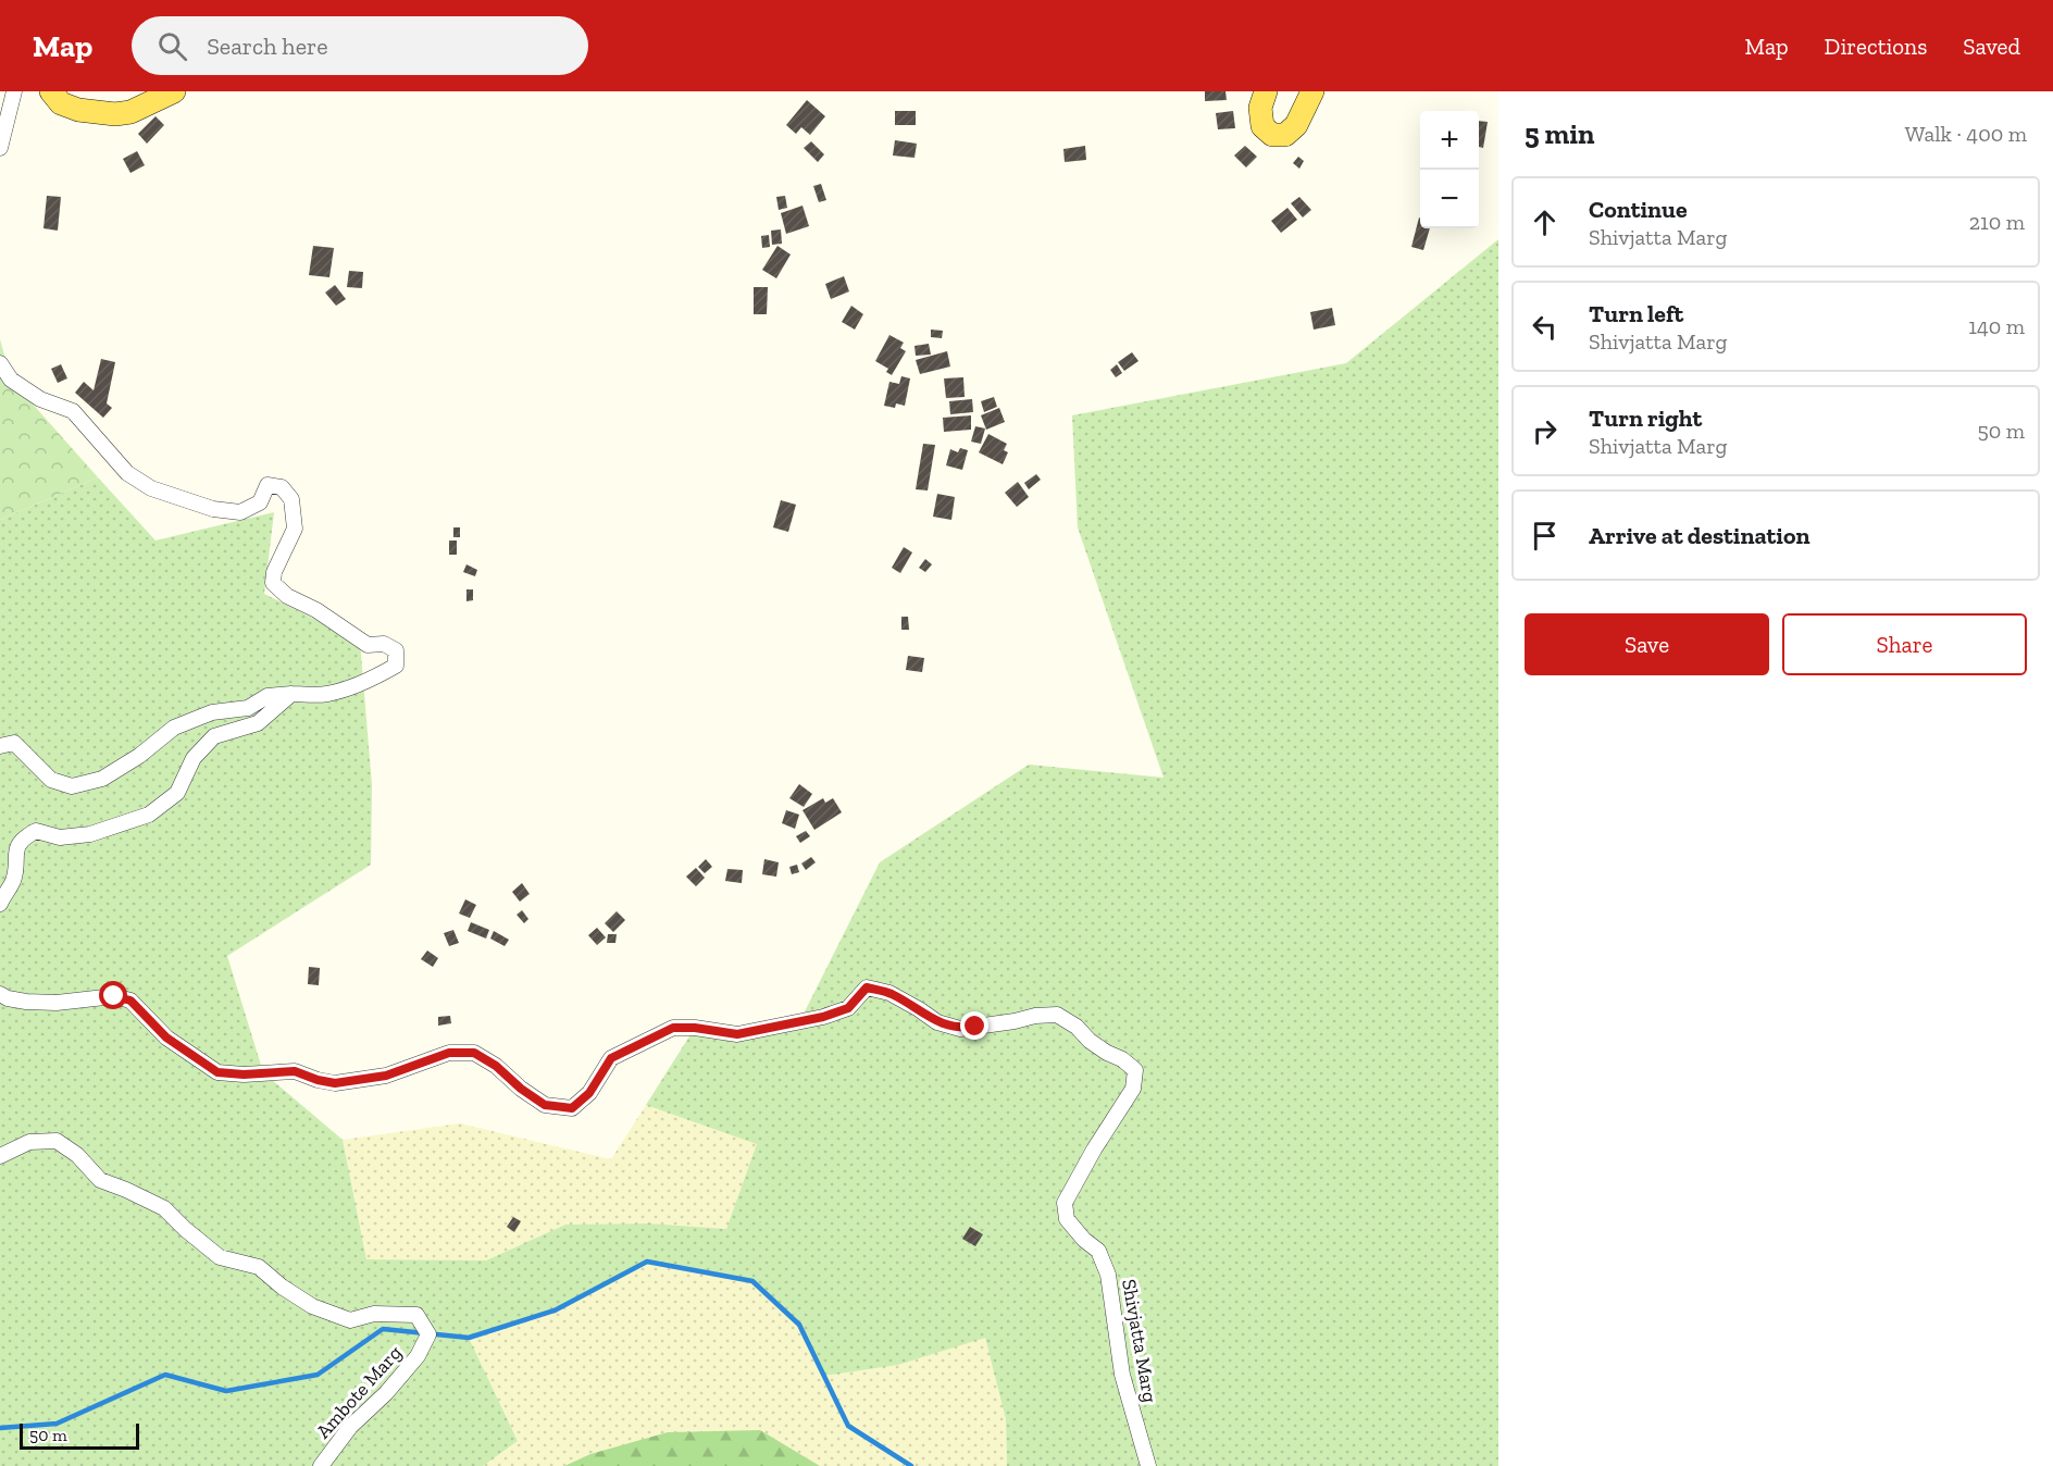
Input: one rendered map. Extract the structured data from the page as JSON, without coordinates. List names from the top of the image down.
{
  "streets": {
    "street": ["Shivjatta Marg", "Ambote Marg"]
  },
  "scale_bar": "50 m",
  "page": {
    "header": "Map",
    "search": "Search here",
    "nav": ["Map", "Directions", "Saved"],
    "heading": ["5 min", "Walk · 400 m"],
    "map_buttons": ["+", "−"],
    "list": [
      ["Continue", "Shivjatta Marg", "210 m"],
      ["Turn left", "Shivjatta Marg", "140 m"],
      ["Turn right", "Shivjatta Marg", "50 m"],
      "Arrive at destination"
    ],
    "buttons": ["Save", "Share"],
    "scale": "50 m"
  }
}
